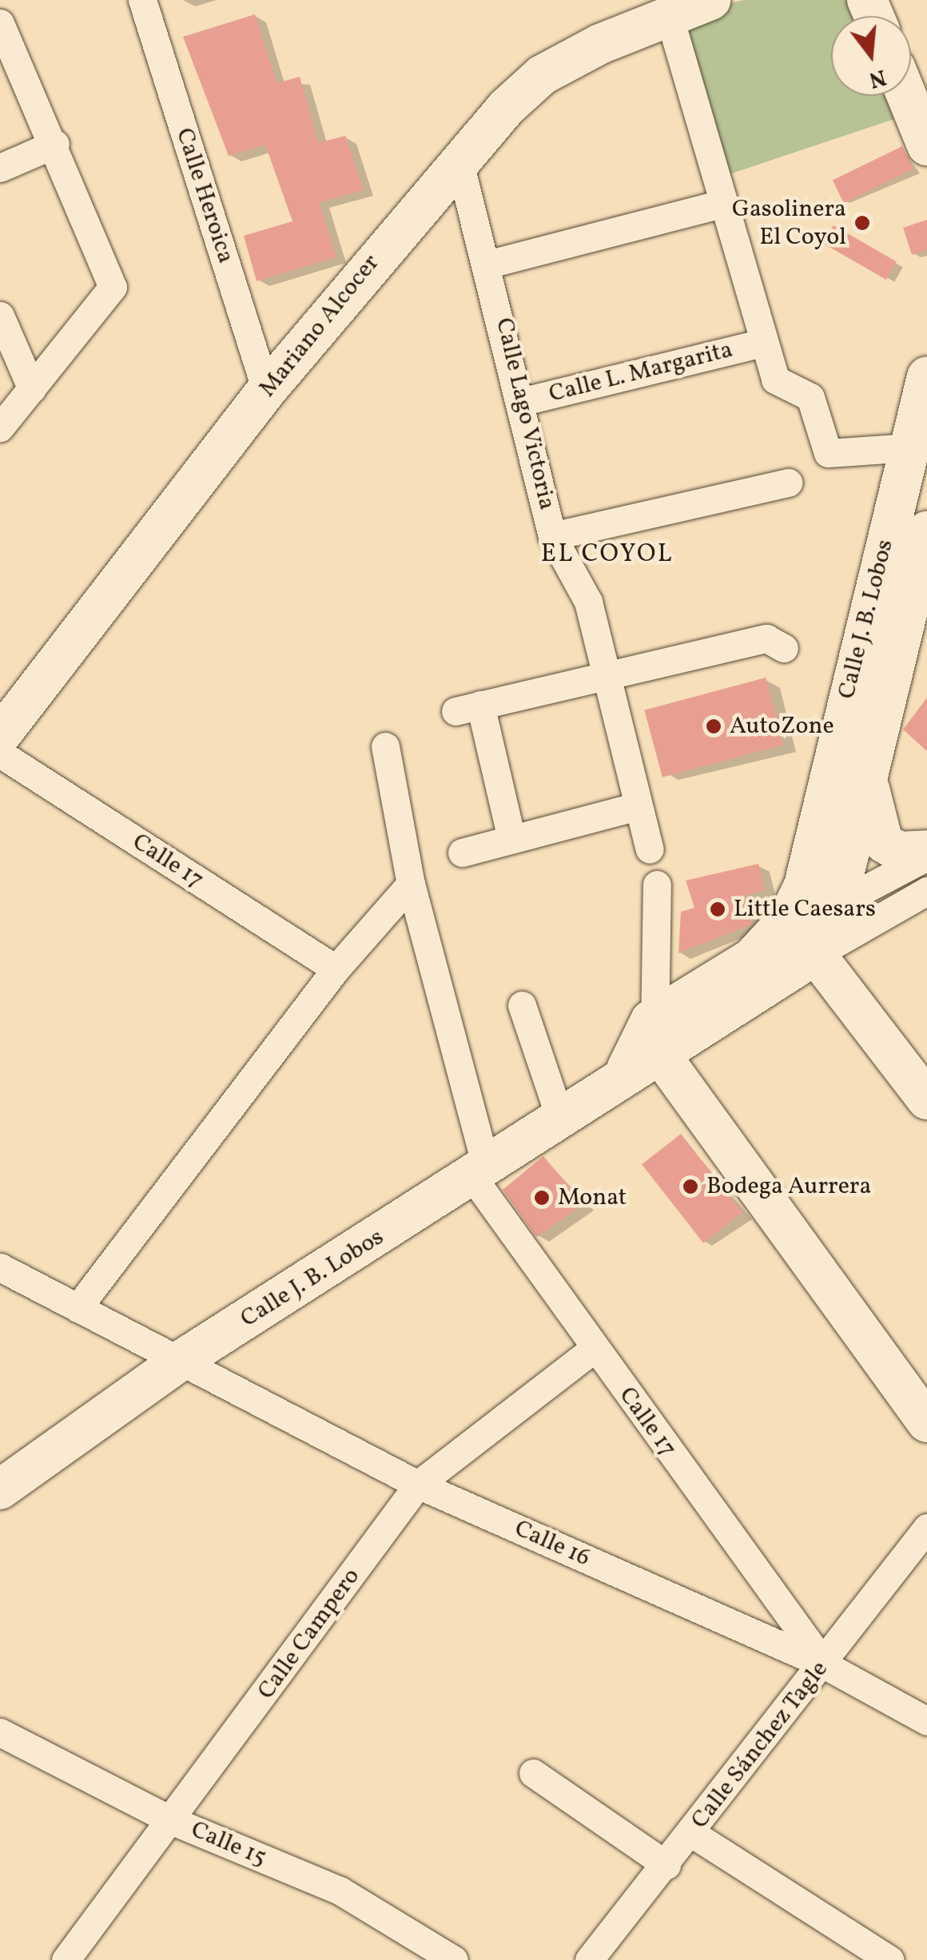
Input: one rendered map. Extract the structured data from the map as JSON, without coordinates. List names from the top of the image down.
{
  "streets": {
    "main road": ["Mariano Alcocer", "Calle J. B. Lobos"],
    "street": [
      "Calle Heroica",
      "Calle L. Margarita",
      "Calle Lago Victoria",
      "Calle 17",
      "Calle 16",
      "Calle Campero",
      "Calle Sánchez Tagle",
      "Calle 15"
    ]
  },
  "crossings": [
    ["Calle Heroica", "Mariano Alcocer"],
    ["Mariano Alcocer", "Calle Lago Victoria"],
    ["Calle L. Margarita", "Calle Lago Victoria"],
    ["Calle J. B. Lobos", "Calle 17"],
    ["Calle J. B. Lobos", "Calle 16"],
    ["Calle 17", "Calle 16"],
    ["Calle 17", "Calle Campero"],
    ["Calle 17", "Calle Sánchez Tagle"],
    ["Calle 16", "Calle Campero"],
    ["Calle 16", "Calle Sánchez Tagle"],
    ["Calle Campero", "Calle 15"]
  ],
  "districts": ["EL COYOL"],
  "places": [
    "Gasolinera El Coyol",
    "AutoZone",
    "Little Caesars",
    "Bodega Aurrera",
    "Monat"
  ],
  "north": "bottom"
}
